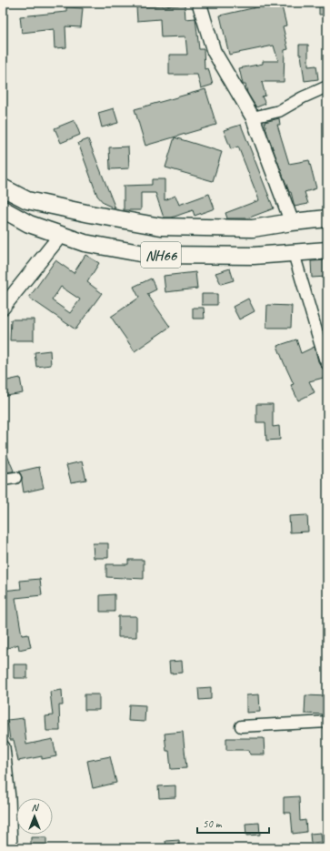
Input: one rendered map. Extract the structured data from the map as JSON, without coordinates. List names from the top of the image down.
{
  "streets": {
    "highway": ["NH66"]
  },
  "scale_bar": "50 m",
  "north": "top"
}
